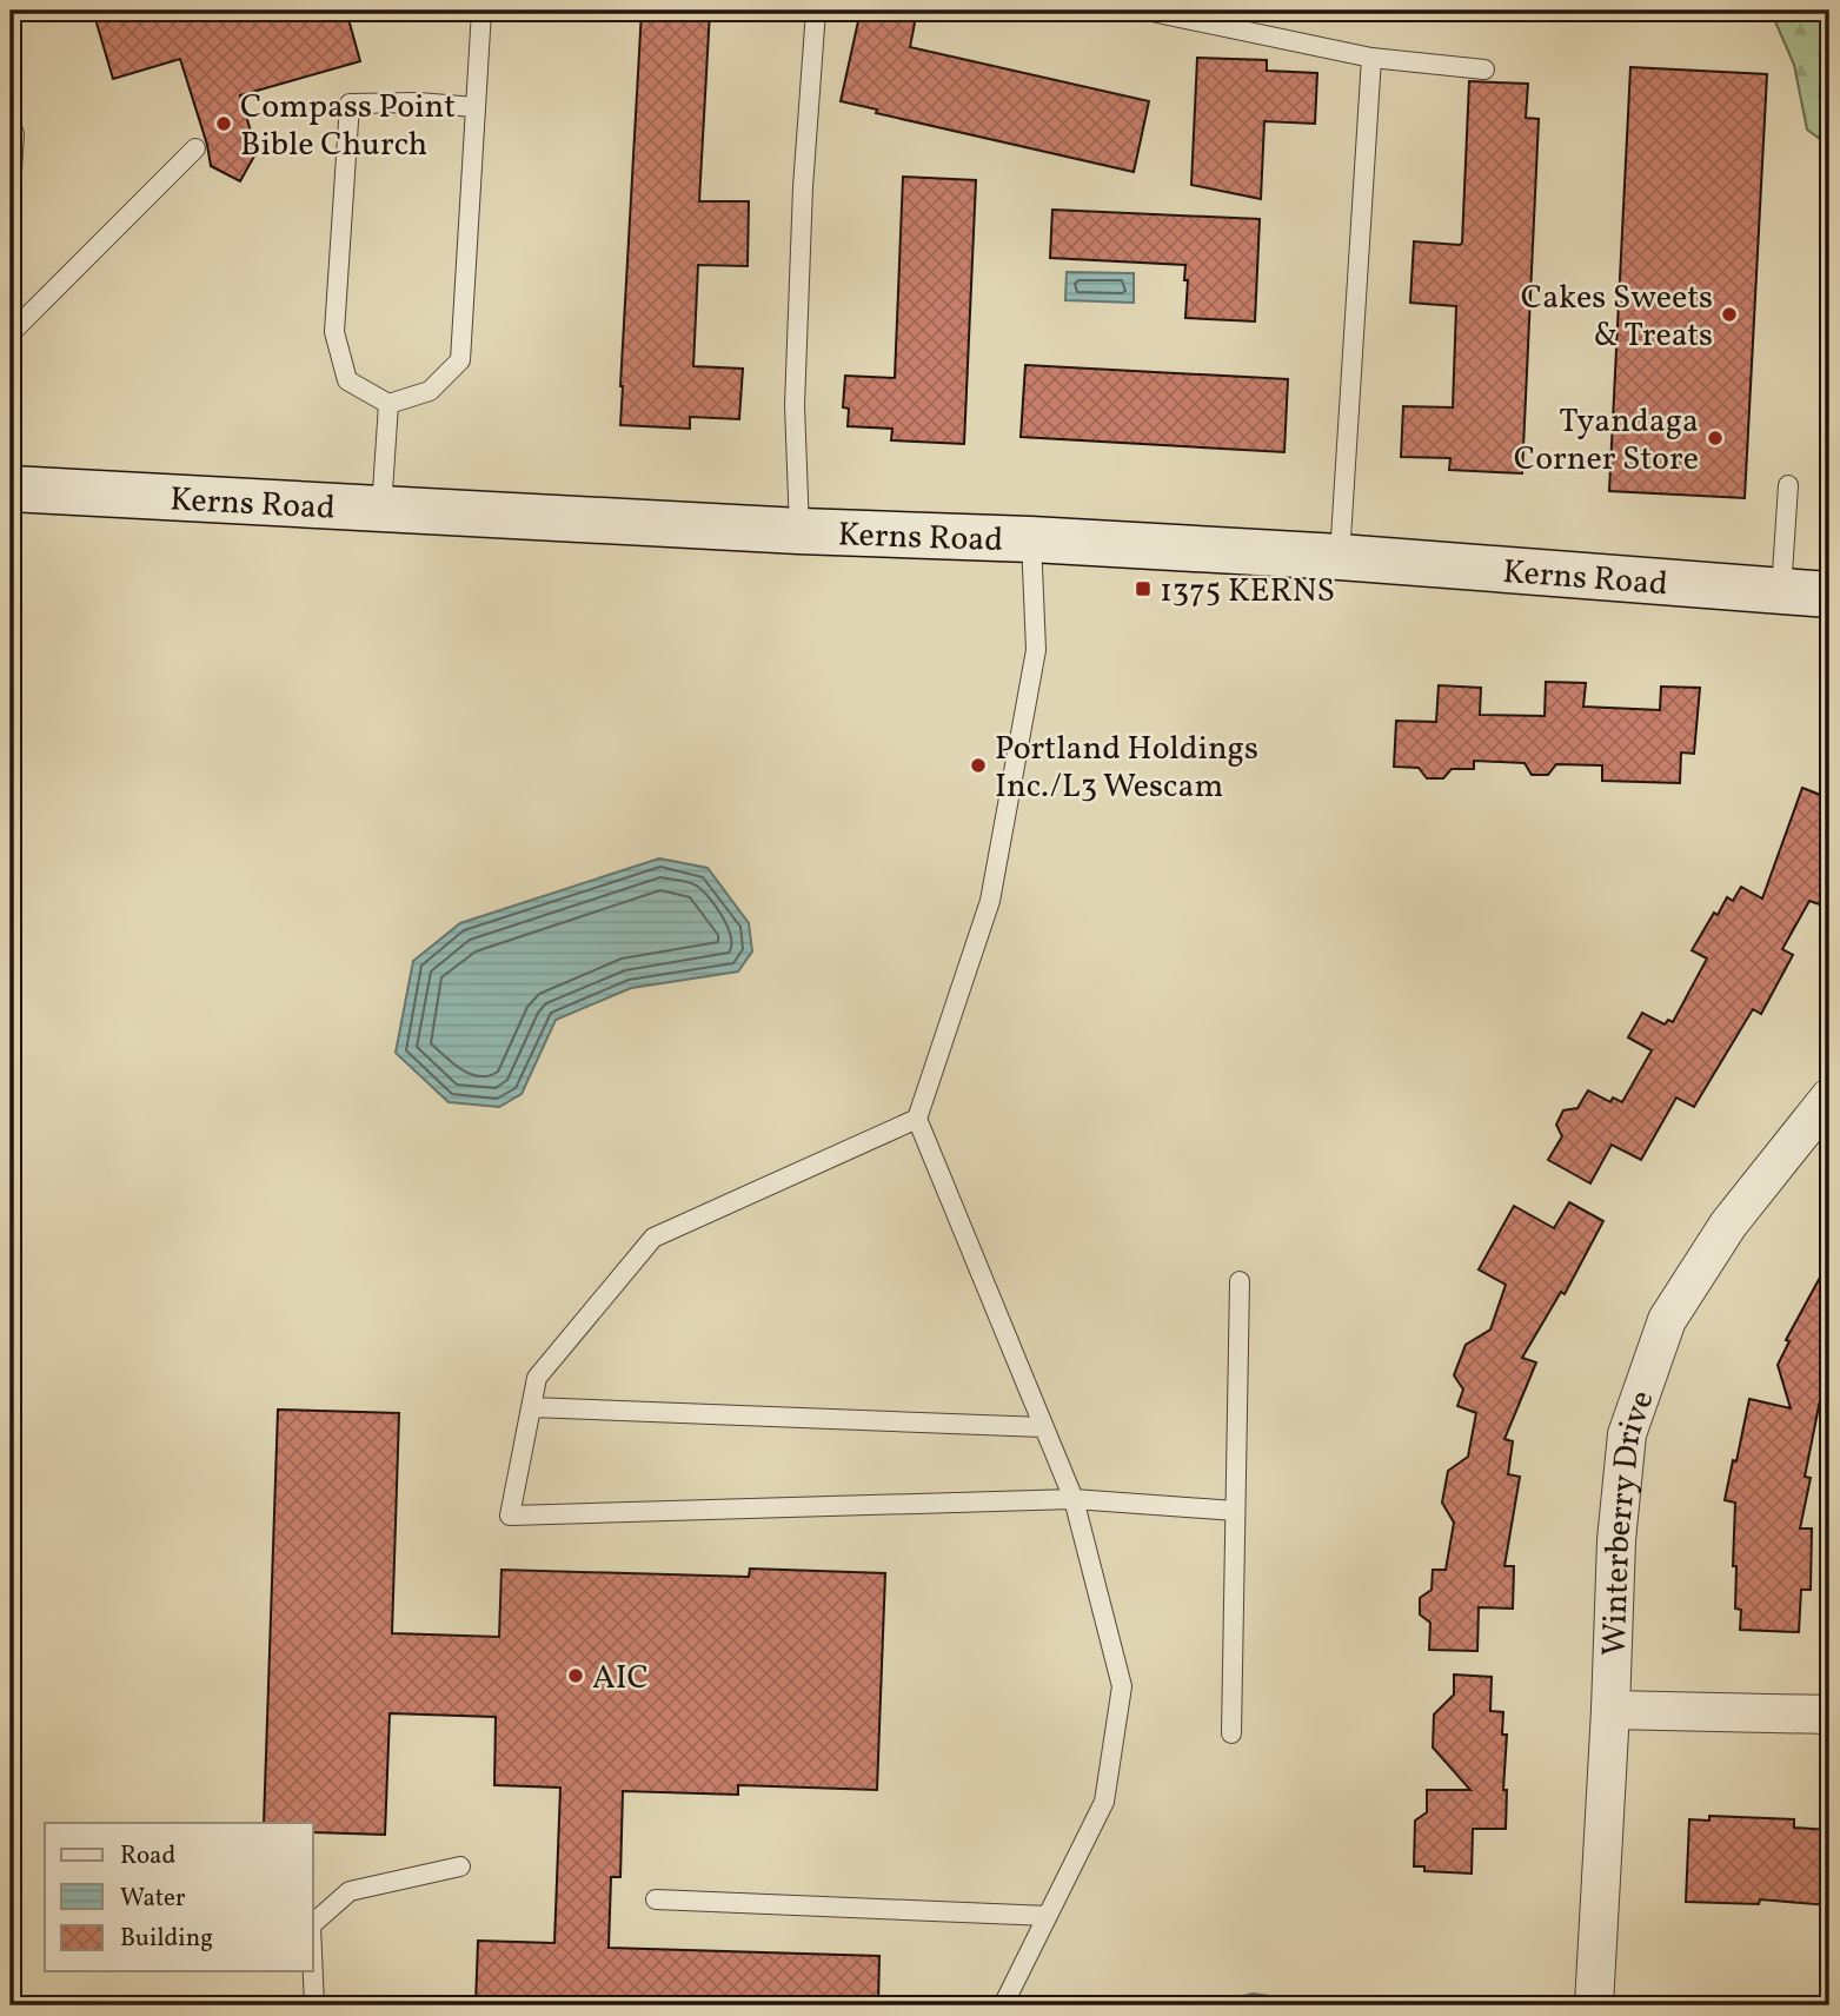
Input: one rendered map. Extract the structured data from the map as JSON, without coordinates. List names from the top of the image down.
{
  "streets": {
    "street": ["Kerns Road", "Winterberry Drive"]
  },
  "places": {
    "other": [
      "Compass Point Bible Church",
      "Cakes Sweets & Treats",
      "Tyandaga Corner Store",
      "Portland Holdings Inc./L3 Wescam",
      "AIC"
    ],
    "transit": ["1375 KERNS"]
  },
  "legend": ["Road", "Water", "Building"]
}
